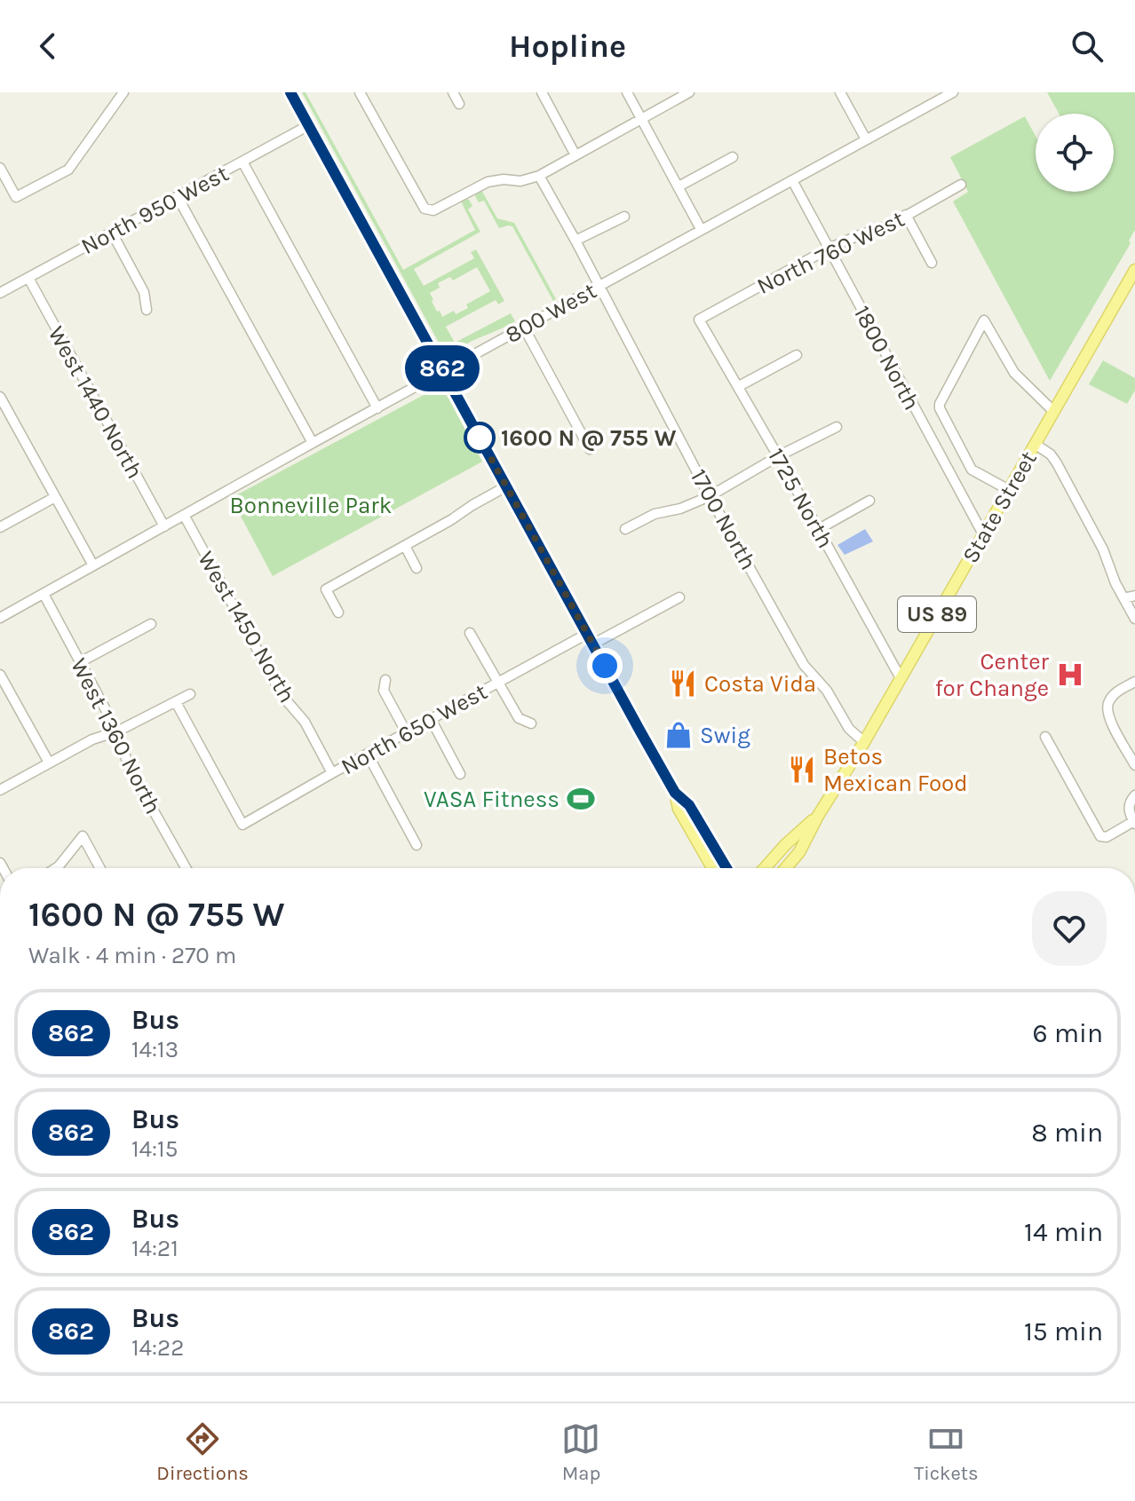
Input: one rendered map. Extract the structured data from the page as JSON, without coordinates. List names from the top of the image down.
{
  "streets": {
    "main road": ["State Street", "US 89"],
    "street": [
      "North 950 West",
      "North 760 West",
      "800 West",
      "1800 North",
      "West 1440 North",
      "1725 North",
      "1700 North",
      "West 1450 North",
      "North 650 West",
      "West 1360 North"
    ]
  },
  "crossings": [
    ["North 950 West", "West 1440 North"],
    ["North 760 West", "1800 North"],
    ["North 760 West", "1725 North"],
    ["800 West", "1800 North"],
    ["800 West", "West 1440 North"],
    ["800 West", "1700 North"],
    ["800 West", "West 1450 North"],
    ["800 West", "West 1360 North"],
    ["1800 North", "State Street"],
    ["1725 North", "State Street"],
    ["State Street", "1700 North"],
    ["West 1450 North", "North 650 West"]
  ],
  "parks": ["Bonneville Park"],
  "places": {
    "other": ["1600 N @ 755 W"],
    "hospital": ["Center for Change"],
    "restaurant": ["Costa Vida", "Betos Mexican Food"],
    "shop": ["Swig"],
    "sports": ["VASA Fitness"]
  },
  "lines": ["bus line 862"],
  "page": {
    "header": "Hopline",
    "on_map": "862",
    "heading": ["1600 N @ 755 W", "Walk · 4 min · 270 m"],
    "list": [
      {
        "mark": "862",
        "name": "Bus",
        "note": "14:13",
        "value": "6 min"
      },
      {
        "mark": "862",
        "name": "Bus",
        "note": "14:15",
        "value": "8 min"
      },
      {
        "mark": "862",
        "name": "Bus",
        "note": "14:21",
        "value": "14 min"
      },
      {
        "mark": "862",
        "name": "Bus",
        "note": "14:22",
        "value": "15 min"
      }
    ],
    "tabs": ["Directions", "Map", "Tickets"]
  }
}
